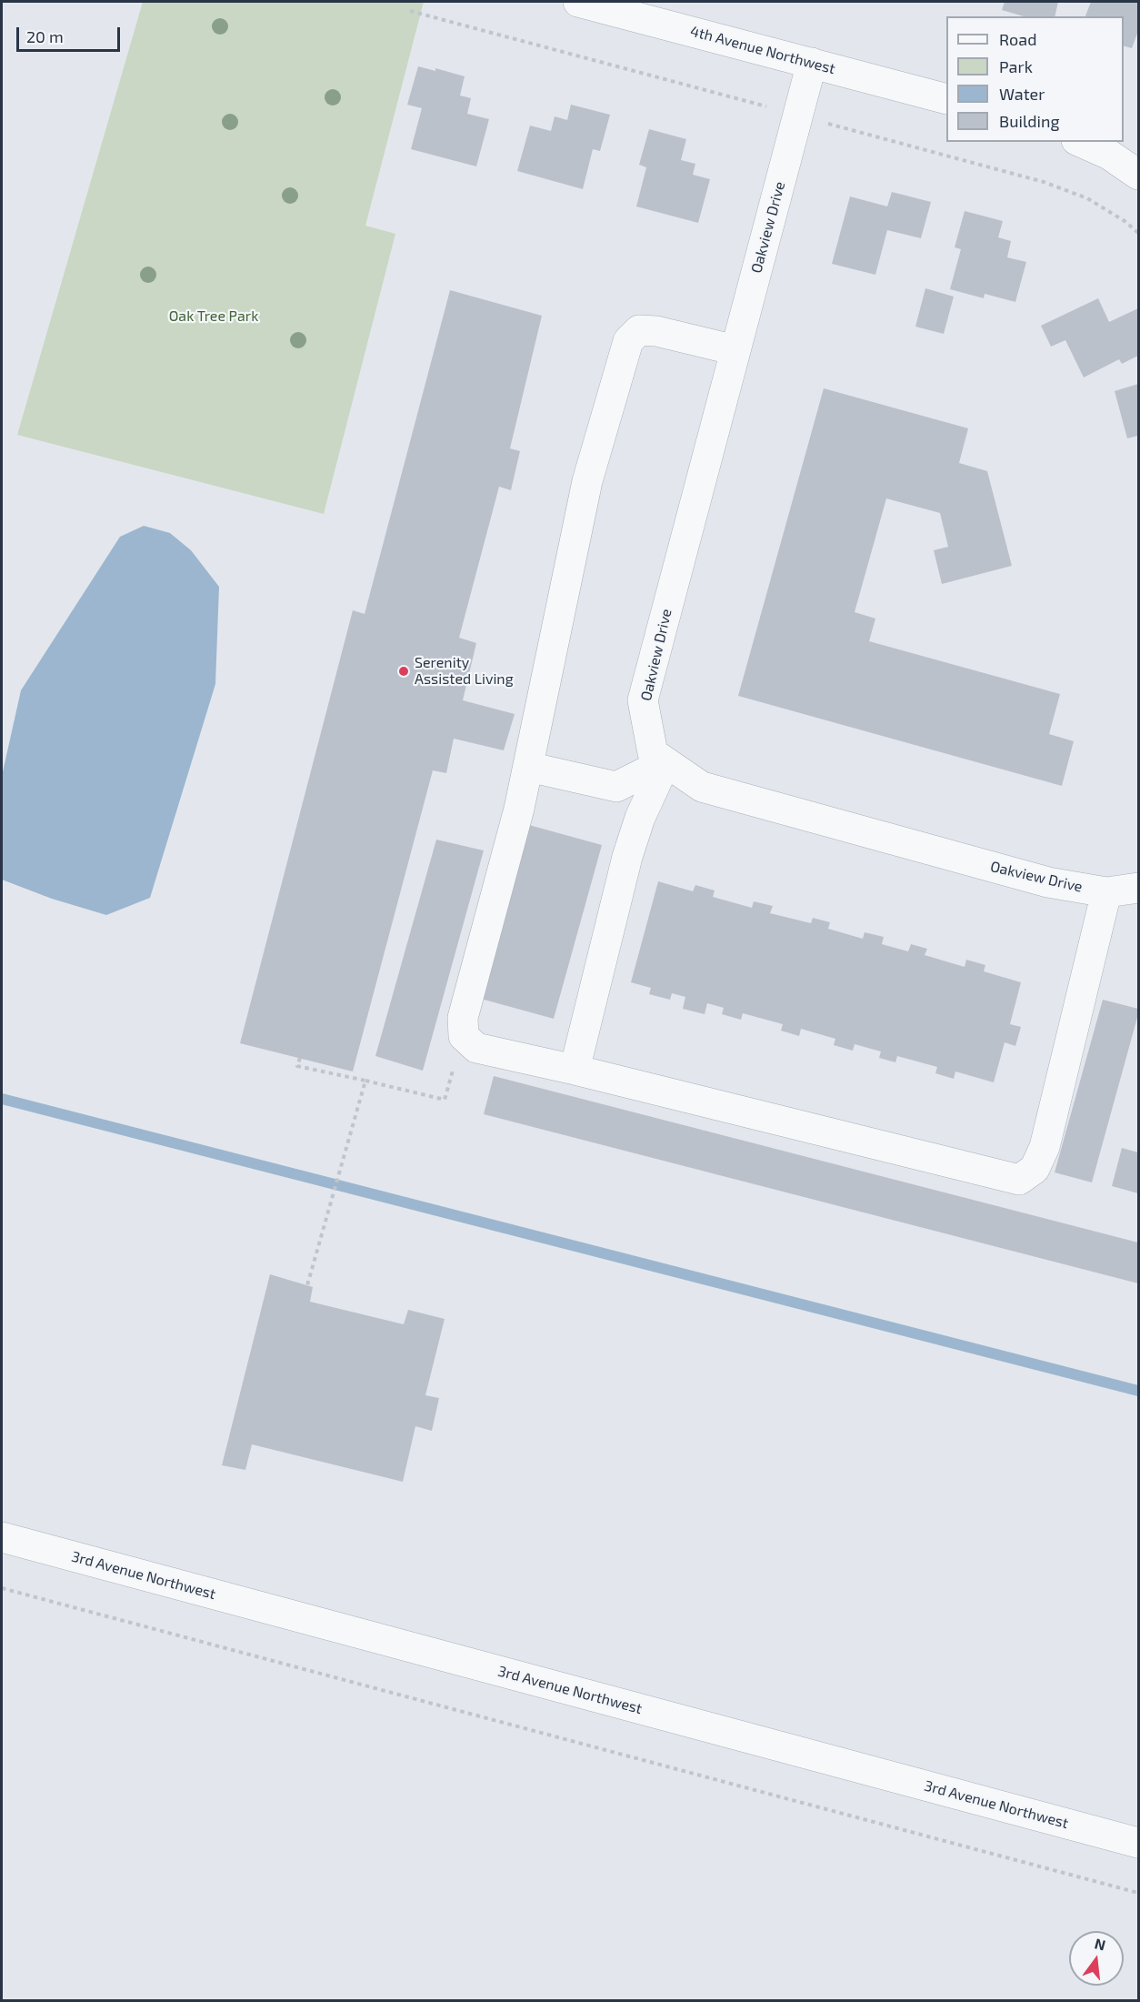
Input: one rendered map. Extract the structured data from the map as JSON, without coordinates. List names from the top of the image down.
{
  "streets": {
    "street": ["4th Avenue Northwest", "Oakview Drive", "3rd Avenue Northwest"]
  },
  "crossings": [
    ["4th Avenue Northwest", "Oakview Drive"]
  ],
  "parks": ["Oak Tree Park"],
  "places": ["Serenity Assisted Living"],
  "legend": [
    "Road",
    "Park",
    "Water",
    "Building"
  ],
  "scale_bar": "20 m",
  "north": "top"
}
